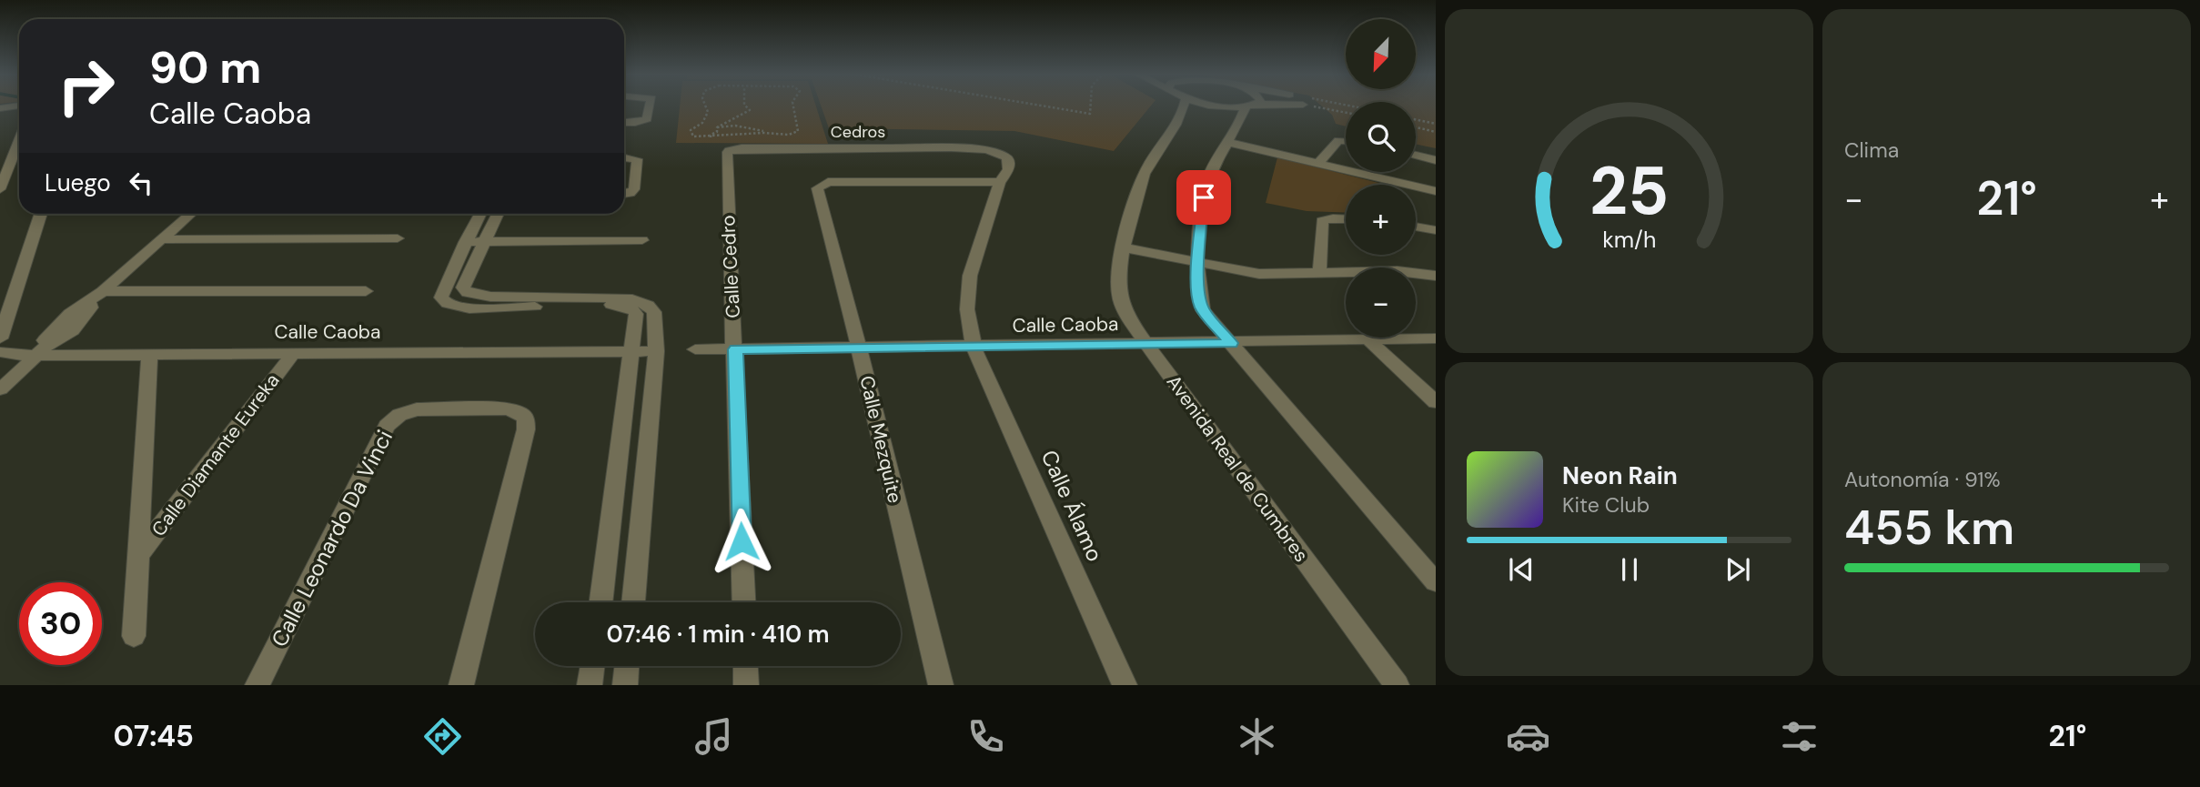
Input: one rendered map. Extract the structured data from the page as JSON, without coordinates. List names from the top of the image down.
{
  "streets": {
    "street": [
      "Cedros",
      "Calle Cedro",
      "Calle Caoba",
      "Calle Mezquite",
      "Calle Diamante Eureka",
      "Avenida Real de Cumbres",
      "Calle Álamo",
      "Calle Leonardo Da Vinci"
    ]
  },
  "crossings": [
    ["Cedros", "Calle Cedro"],
    ["Cedros", "Calle Álamo"],
    ["Calle Cedro", "Calle Caoba"],
    ["Calle Caoba", "Calle Mezquite"],
    ["Calle Caoba", "Calle Diamante Eureka"],
    ["Calle Caoba", "Avenida Real de Cumbres"],
    ["Calle Caoba", "Calle Álamo"],
    ["Calle Mezquite", "Calle Álamo"]
  ],
  "north": "bottom left",
  "page": {
    "tile": [
      "Clima",
      ["Autonomía · 91%", "455 km"]
    ],
    "map_buttons": ["+", "−"],
    "turn": ["90 m", "Calle Caoba"],
    "then": "Luego",
    "heat": ["−", "21°", "+"],
    "song": ["Neon Rain", "Kite Club"],
    "limit": "30",
    "trip": "07:46 · 1 min · 410 m",
    "tabs": ["07:45", "21°"],
    "gauge": ["25", "km/h"]
  }
}
